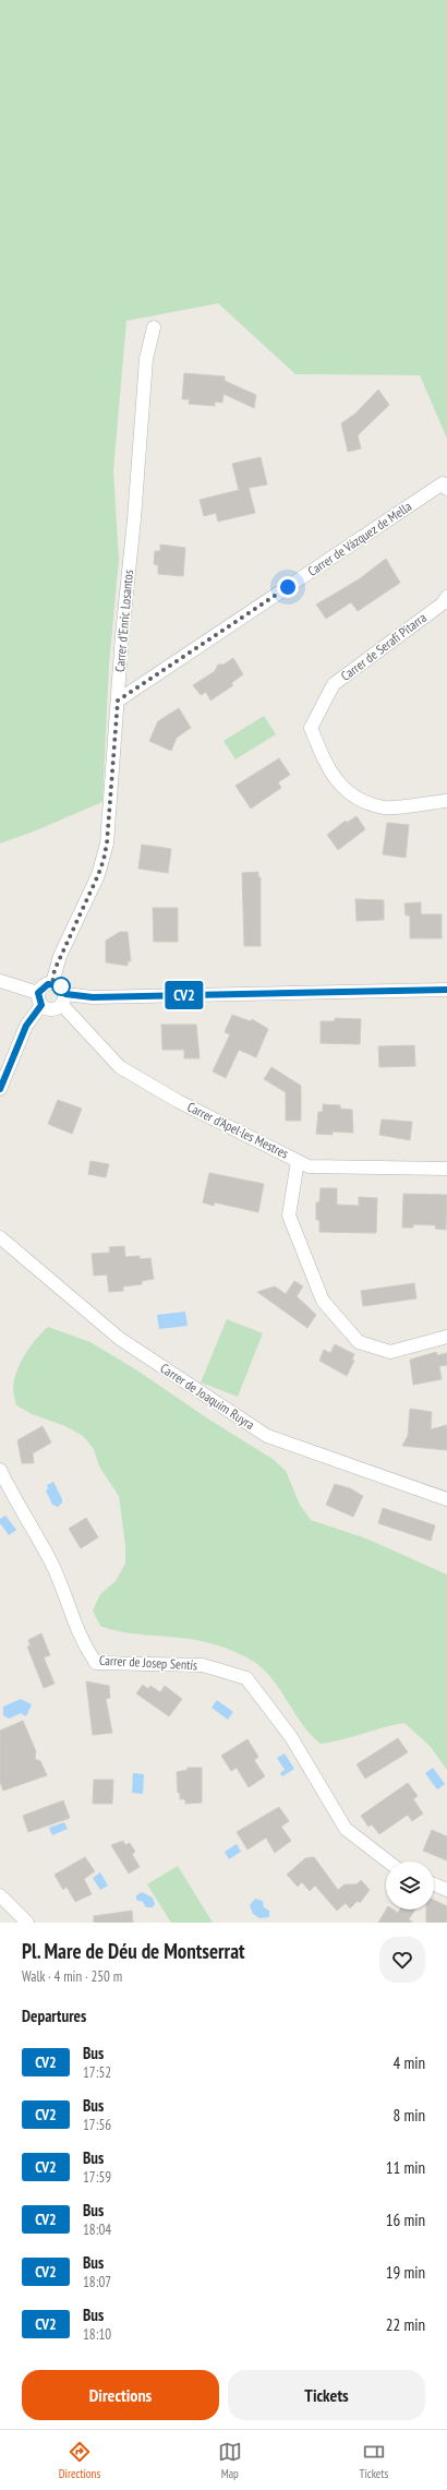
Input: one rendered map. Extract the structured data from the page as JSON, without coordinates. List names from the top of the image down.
{
  "streets": {
    "street": [
      "Carrer de Vázquez de Mella",
      "Carrer d'Enric Losantos",
      "Carrer de Serafí Pitarra",
      "Carrer d'Apel·les Mestres",
      "Carrer de Joaquim Ruyra",
      "Carrer de Josep Sentís"
    ]
  },
  "crossings": [
    ["Carrer de Vázquez de Mella", "Carrer d'Enric Losantos"],
    ["Carrer d'Enric Losantos", "Carrer d'Apel·les Mestres"]
  ],
  "lines": ["bus line CV2"],
  "page": {
    "on_map": "CV2",
    "heading": [
      ["Pl. Mare de Déu de Montserrat", "Walk · 4 min · 250 m"],
      "Departures"
    ],
    "list": [
      {
        "mark": "CV2",
        "name": "Bus",
        "note": "17:52",
        "value": "4 min"
      },
      {
        "mark": "CV2",
        "name": "Bus",
        "note": "17:56",
        "value": "8 min"
      },
      {
        "mark": "CV2",
        "name": "Bus",
        "note": "17:59",
        "value": "11 min"
      },
      {
        "mark": "CV2",
        "name": "Bus",
        "note": "18:04",
        "value": "16 min"
      },
      {
        "mark": "CV2",
        "name": "Bus",
        "note": "18:07",
        "value": "19 min"
      },
      {
        "mark": "CV2",
        "name": "Bus",
        "note": "18:10",
        "value": "22 min"
      }
    ],
    "buttons": ["Directions", "Tickets"],
    "tabs": ["Directions", "Map", "Tickets"]
  }
}
